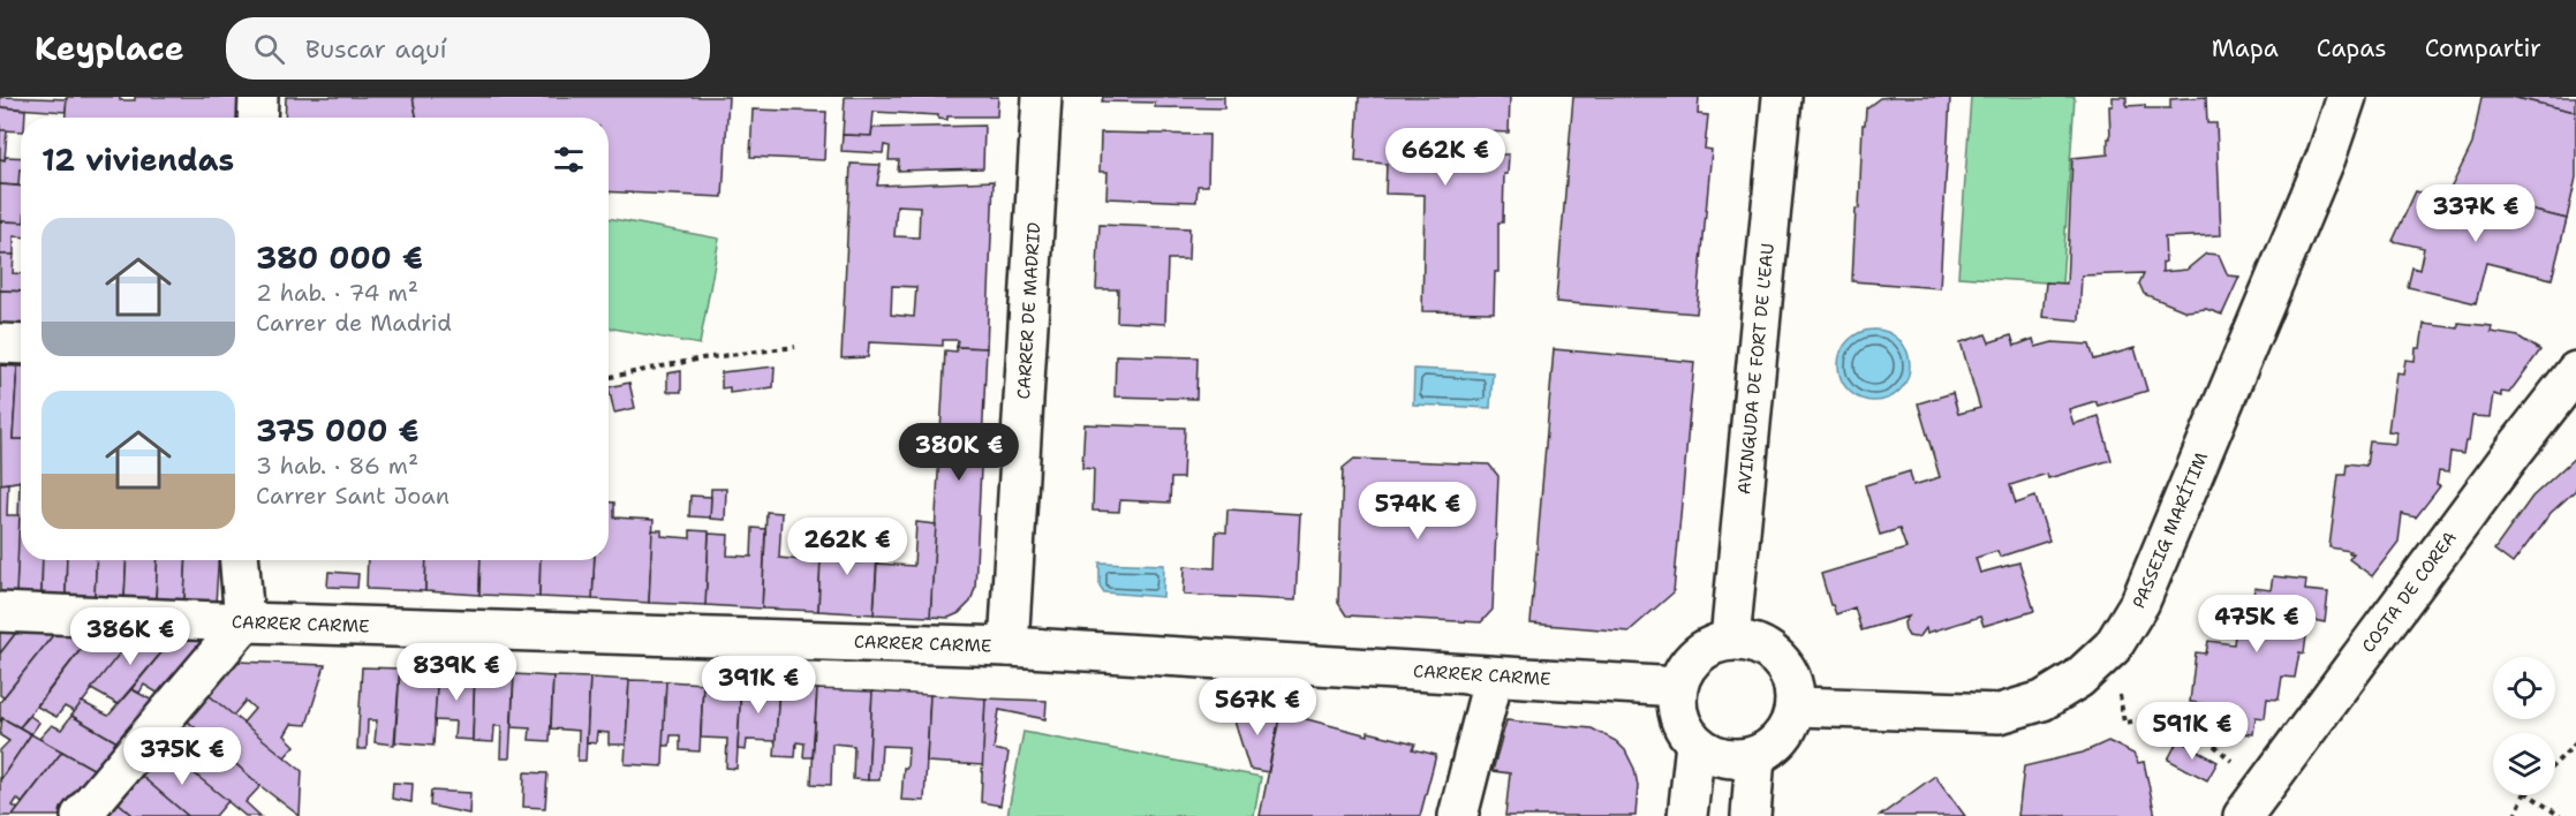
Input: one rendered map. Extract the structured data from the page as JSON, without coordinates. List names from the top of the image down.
{
  "streets": {
    "street": [
      "CARRER DE MADRID",
      "AVINGUDA DE FORT DE L'EAU",
      "PASSEIG MARÍTIM",
      "COSTA DE COREA",
      "CARRER CARME"
    ]
  },
  "crossings": [
    ["CARRER DE MADRID", "CARRER CARME"],
    ["AVINGUDA DE FORT DE L'EAU", "PASSEIG MARÍTIM"],
    ["AVINGUDA DE FORT DE L'EAU", "CARRER CARME"],
    ["PASSEIG MARÍTIM", "CARRER CARME"]
  ],
  "page": {
    "header": "Keyplace",
    "search": "Buscar aquí",
    "nav": ["Mapa", "Capas", "Compartir"],
    "heading": "12 viviendas",
    "price": [
      "662K €",
      "337K €",
      "380K €",
      "574K €",
      "262K €",
      "475K €",
      "386K €",
      "839K €",
      "391K €",
      "567K €",
      "591K €",
      "375K €"
    ],
    "list": [
      {
        "name": "380 000 €",
        "note": "2 hab. · 74 m² · Carrer de Madrid"
      },
      {
        "name": "375 000 €",
        "note": "3 hab. · 86 m² · Carrer Sant Joan"
      }
    ]
  }
}
